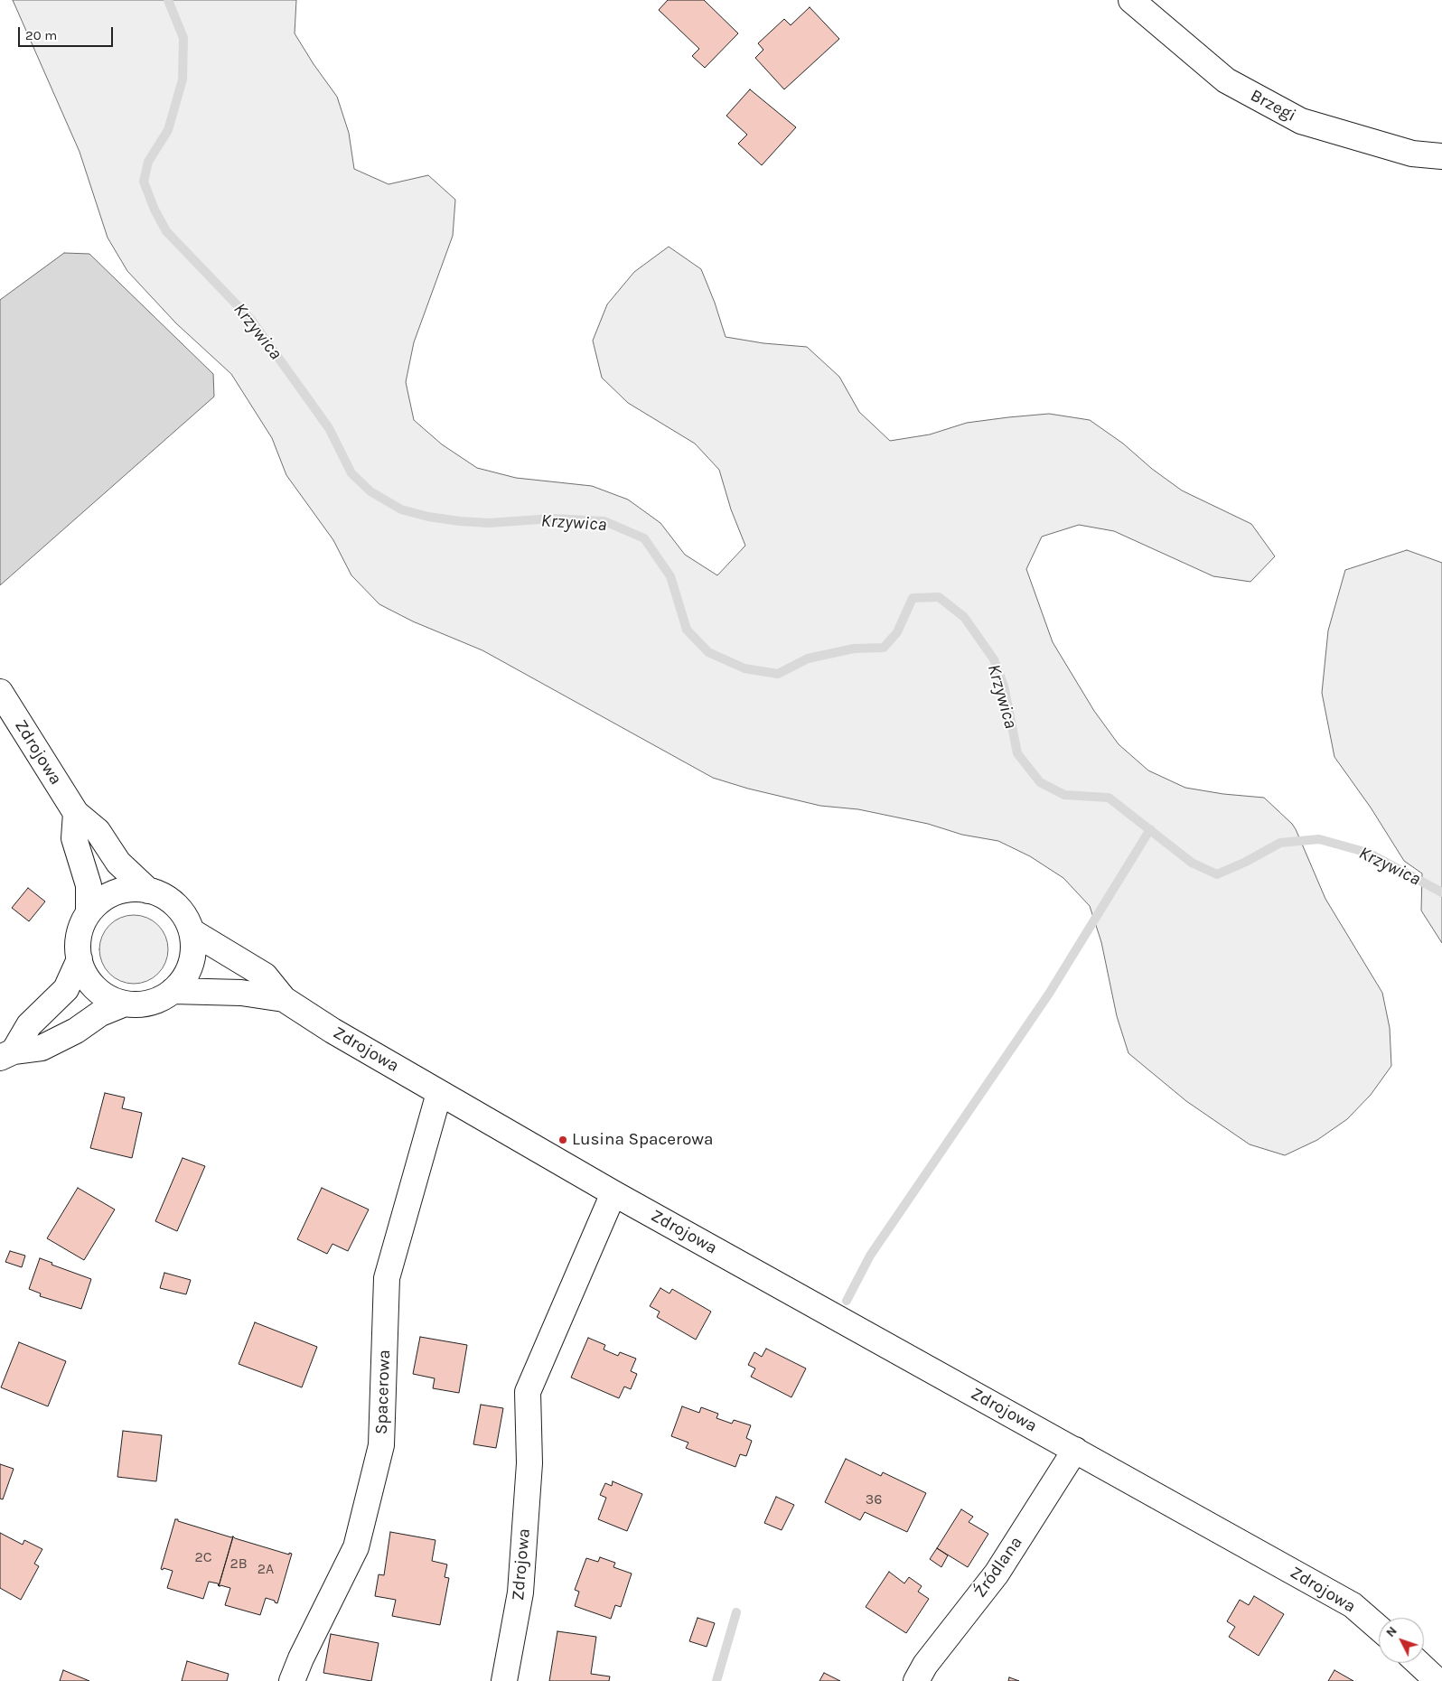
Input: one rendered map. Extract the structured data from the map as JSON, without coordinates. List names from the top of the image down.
{
  "streets": {
    "street": [
      "Brzegi",
      "Zdrojowa",
      "Spacerowa",
      "Źródlana"
    ]
  },
  "crossings": [
    ["Zdrojowa", "Spacerowa"],
    ["Zdrojowa", "Źródlana"]
  ],
  "water": ["Krzywica"],
  "places": ["Lusina Spacerowa"],
  "house_numbers": [
    "36",
    "2C",
    "2B",
    "2A"
  ],
  "scale_bar": "20 m",
  "north": "top left"
}
